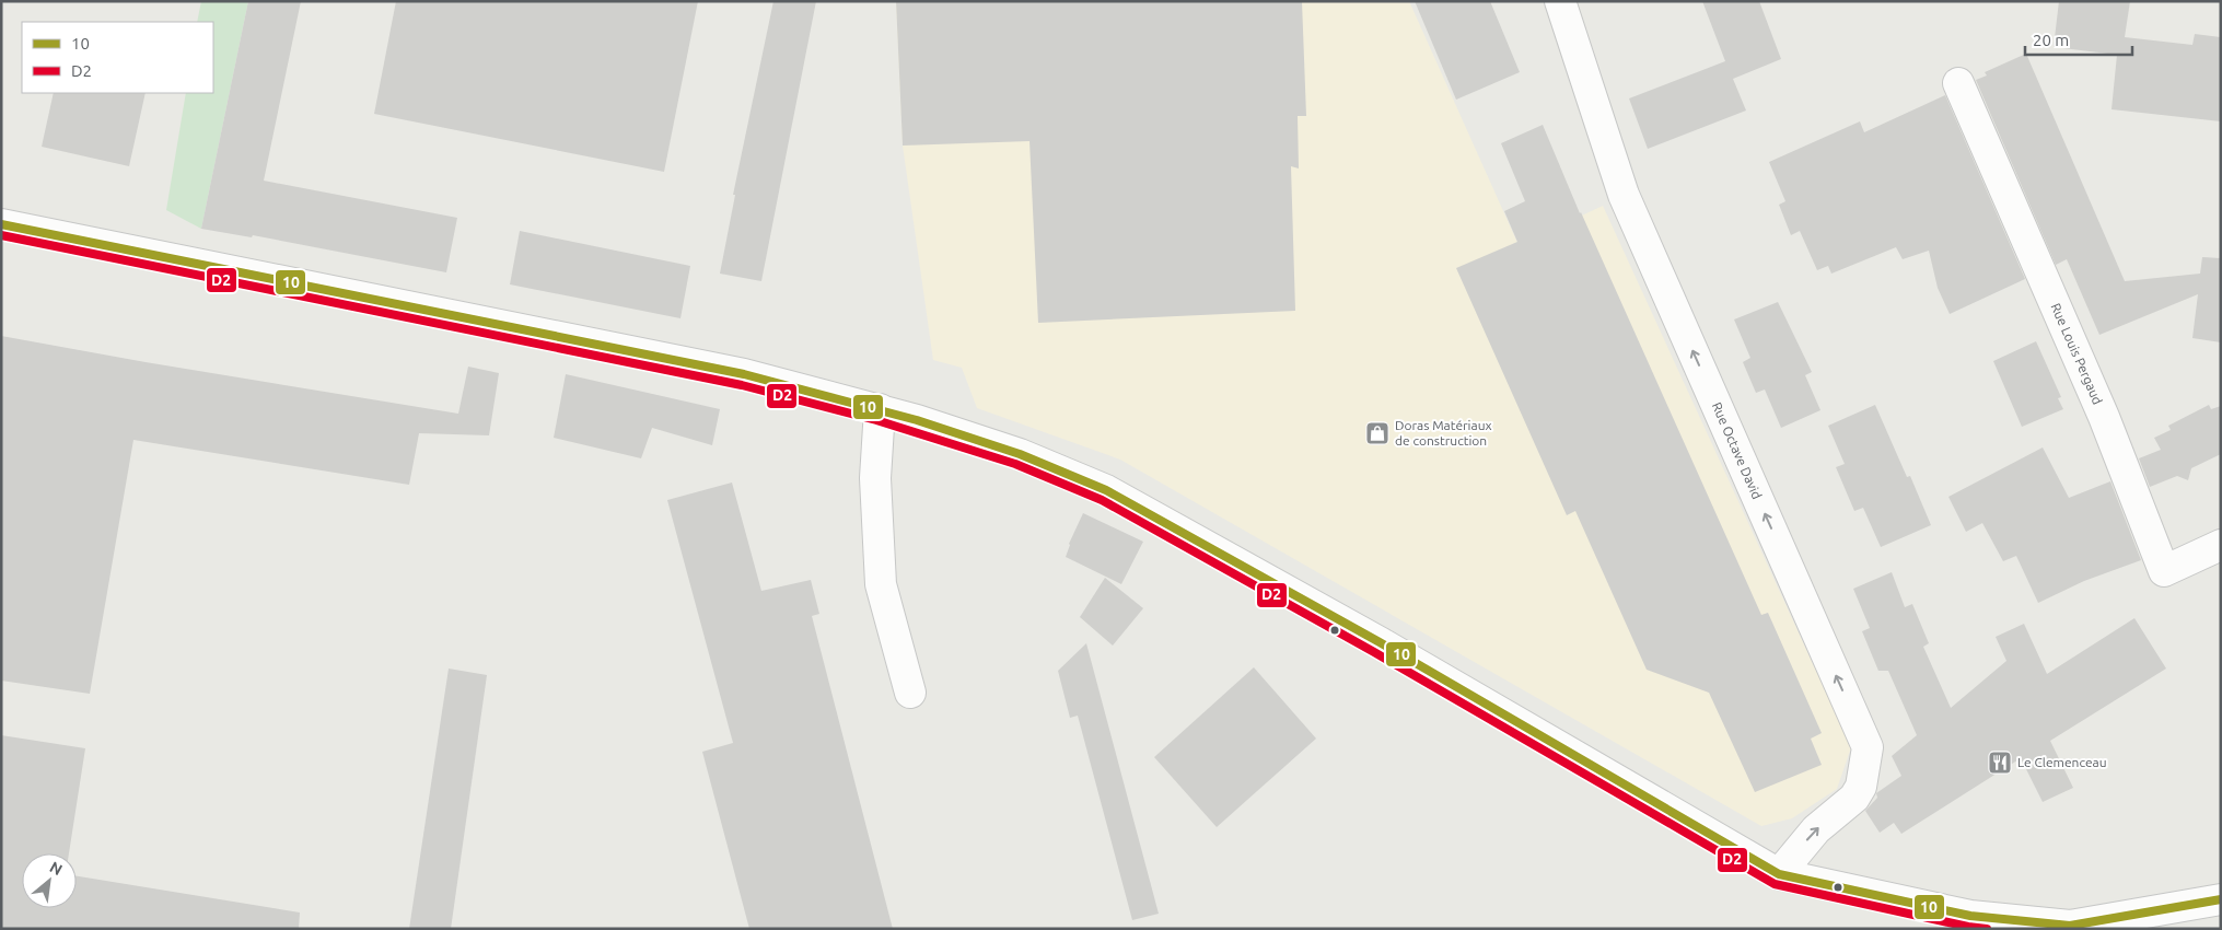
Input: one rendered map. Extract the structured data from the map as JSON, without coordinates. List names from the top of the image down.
{
  "streets": {
    "street": ["Rue Louis Pergaud", "Rue Octave David"]
  },
  "one_way": ["Rue Octave David"],
  "places": {
    "shop": ["Doras Matériaux de construction"],
    "restaurant": ["Le Clemenceau"]
  },
  "lines": ["transit line 10", "transit line D2"],
  "legend": ["10", "D2"],
  "scale_bar": "20 m",
  "north": "top right"
}
